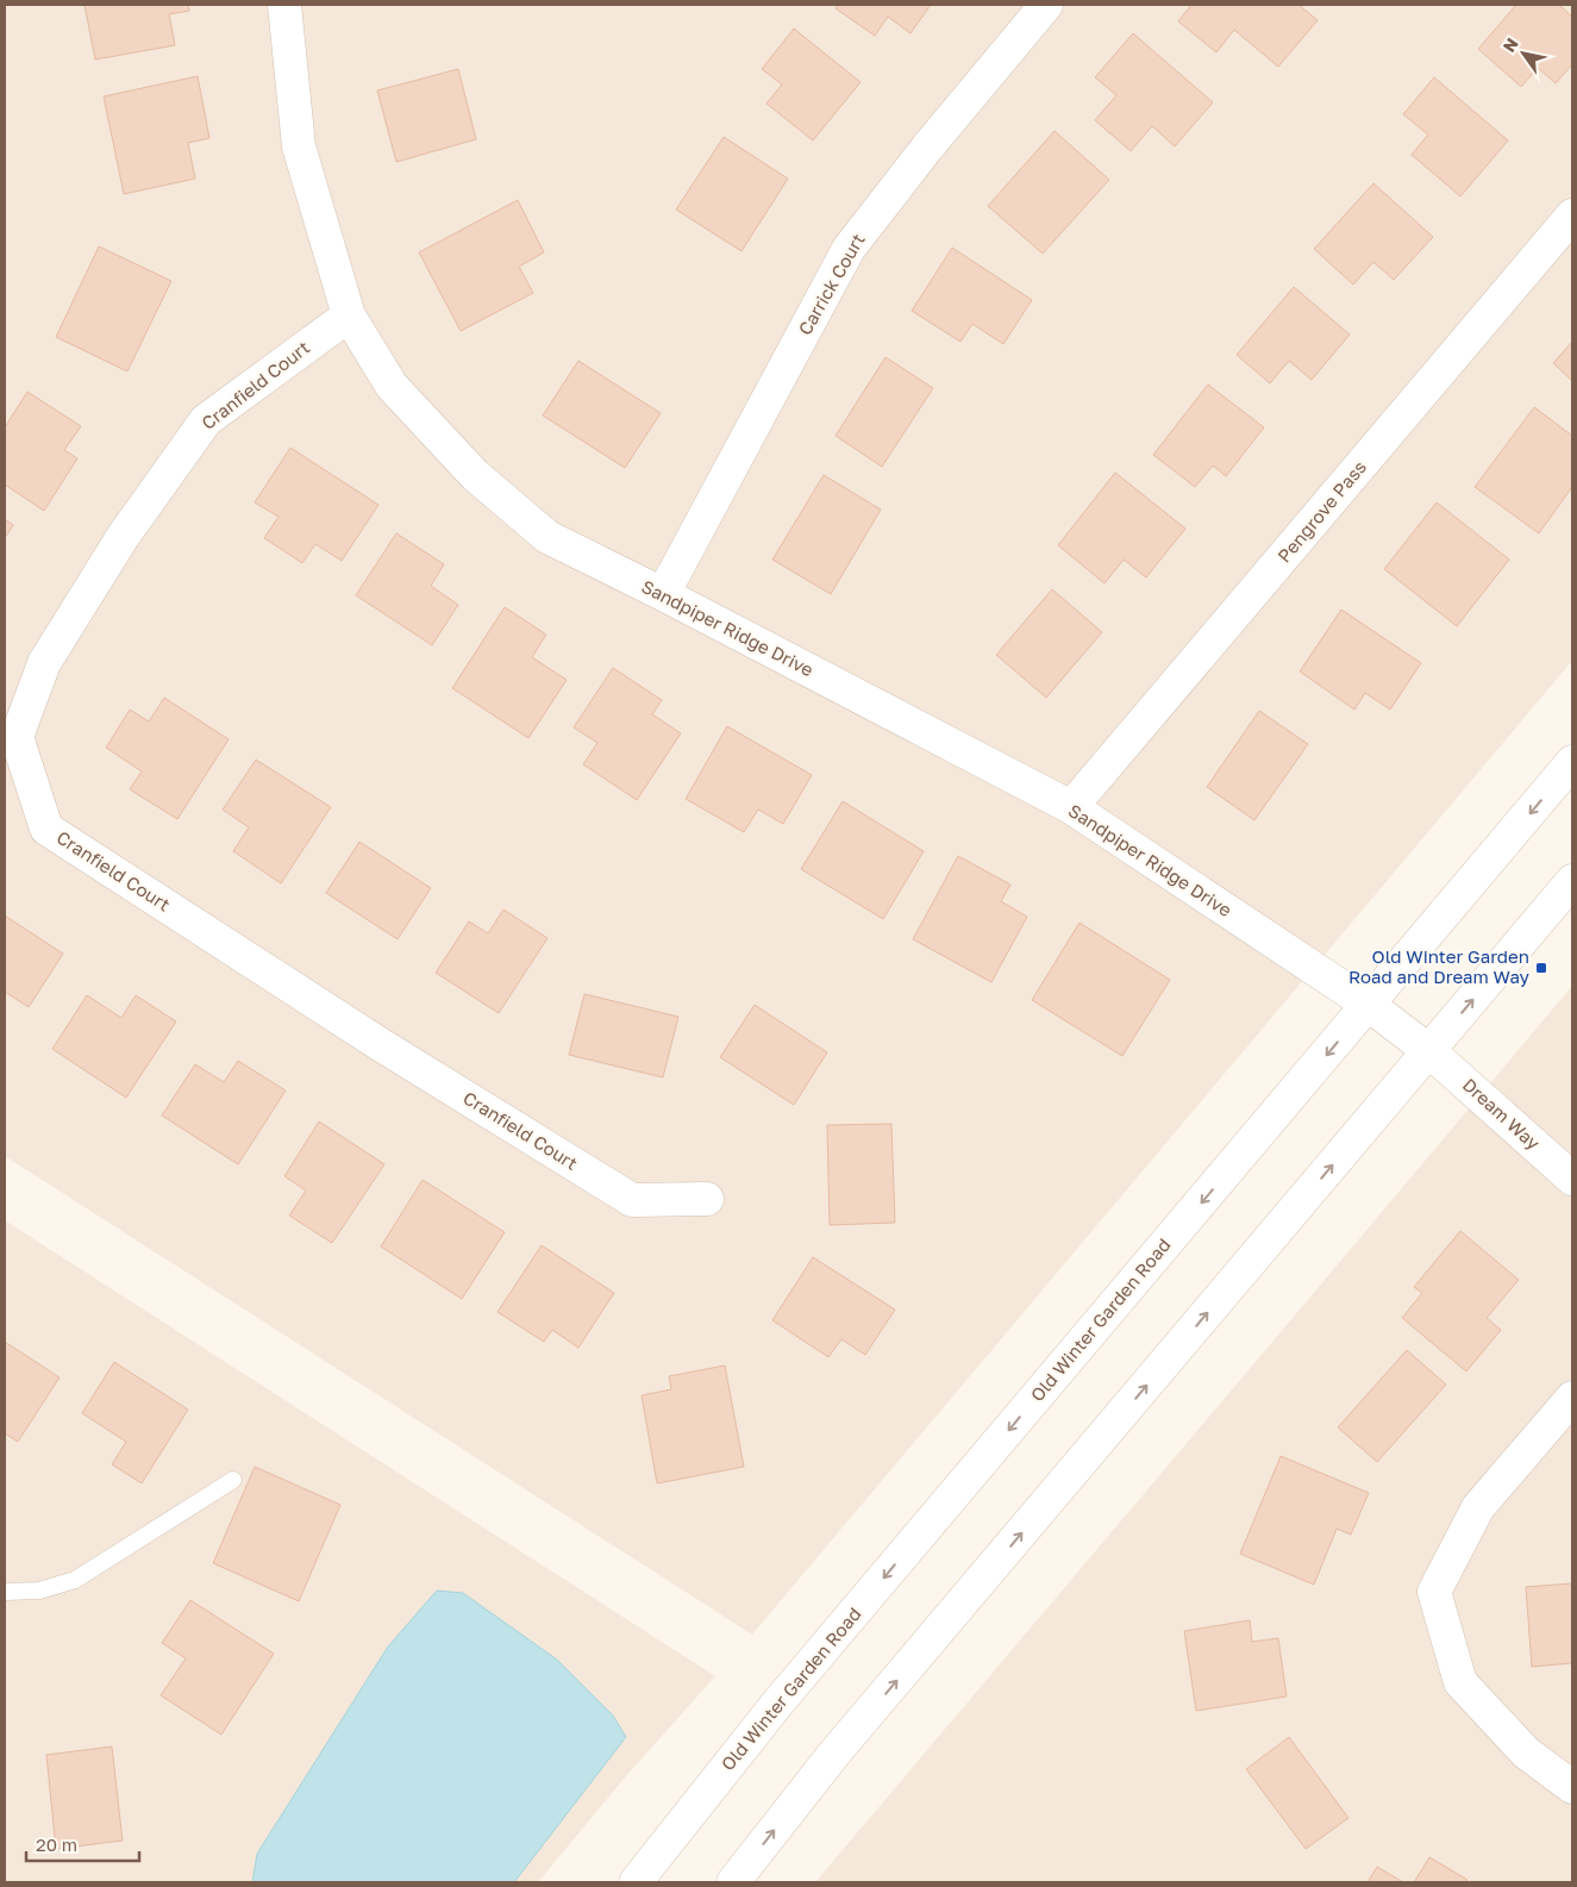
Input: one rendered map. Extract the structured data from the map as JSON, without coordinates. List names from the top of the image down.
{
  "streets": {
    "street": [
      "Carrick Court",
      "Cranfield Court",
      "Pengrove Pass",
      "Sandpiper Ridge Drive",
      "Dream Way",
      "Old Winter Garden Road"
    ]
  },
  "crossings": [
    ["Carrick Court", "Sandpiper Ridge Drive"],
    ["Cranfield Court", "Sandpiper Ridge Drive"],
    ["Pengrove Pass", "Sandpiper Ridge Drive"],
    ["Sandpiper Ridge Drive", "Dream Way"],
    ["Sandpiper Ridge Drive", "Old Winter Garden Road"]
  ],
  "places": {
    "transit": ["Old Winter Garden Road and Dream Way"]
  },
  "scale_bar": "20 m",
  "north": "top left"
}
